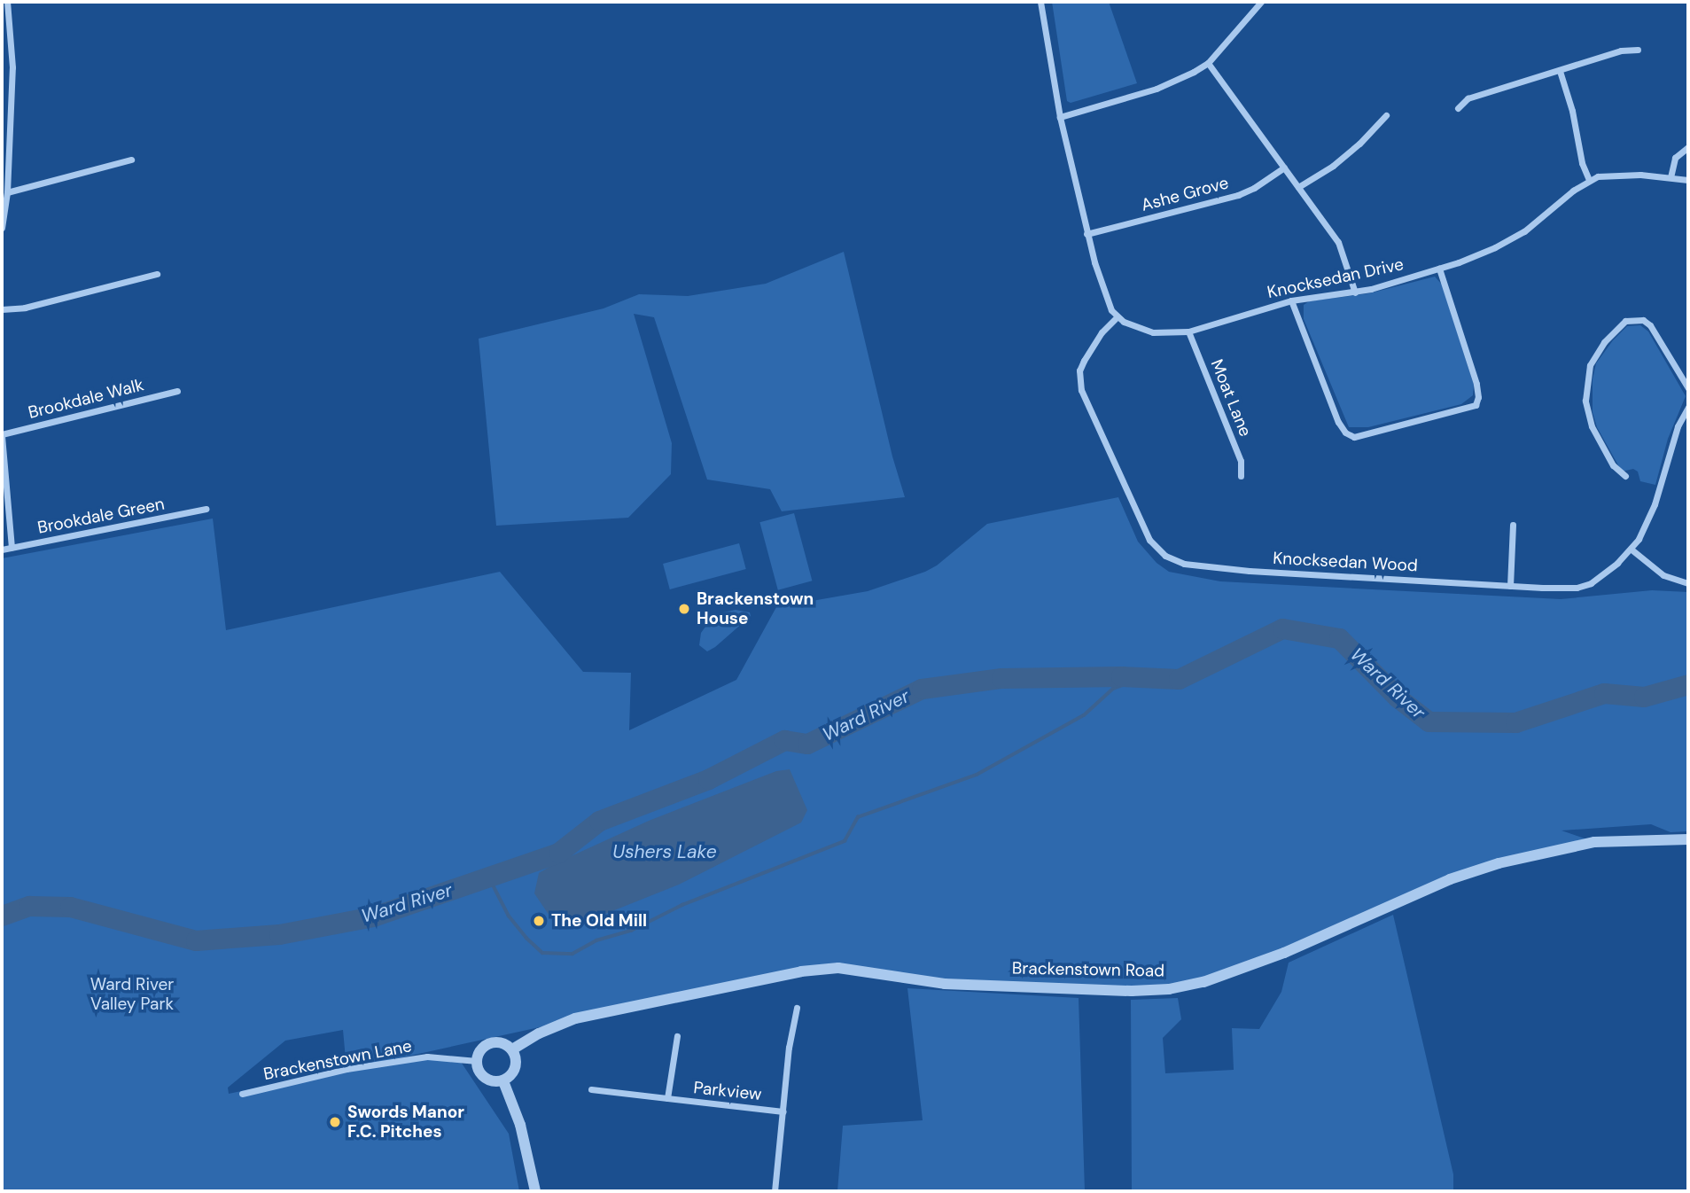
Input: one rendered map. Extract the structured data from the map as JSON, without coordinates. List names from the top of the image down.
{
  "streets": {
    "street": [
      "Ashe Grove",
      "Knocksedan Drive",
      "Moat Lane",
      "Brookdale Walk",
      "Brookdale Green",
      "Knocksedan Wood",
      "Brackenstown Road",
      "Brackenstown Lane",
      "Parkview"
    ]
  },
  "crossings": [
    ["Knocksedan Drive", "Moat Lane"],
    ["Knocksedan Drive", "Knocksedan Wood"],
    ["Brackenstown Road", "Brackenstown Lane"]
  ],
  "water": ["Ward River", "Ushers Lake"],
  "parks": ["Ward River Valley Park"],
  "places": ["Brackenstown House", "The Old Mill", "Swords Manor F.C. Pitches"]
}
